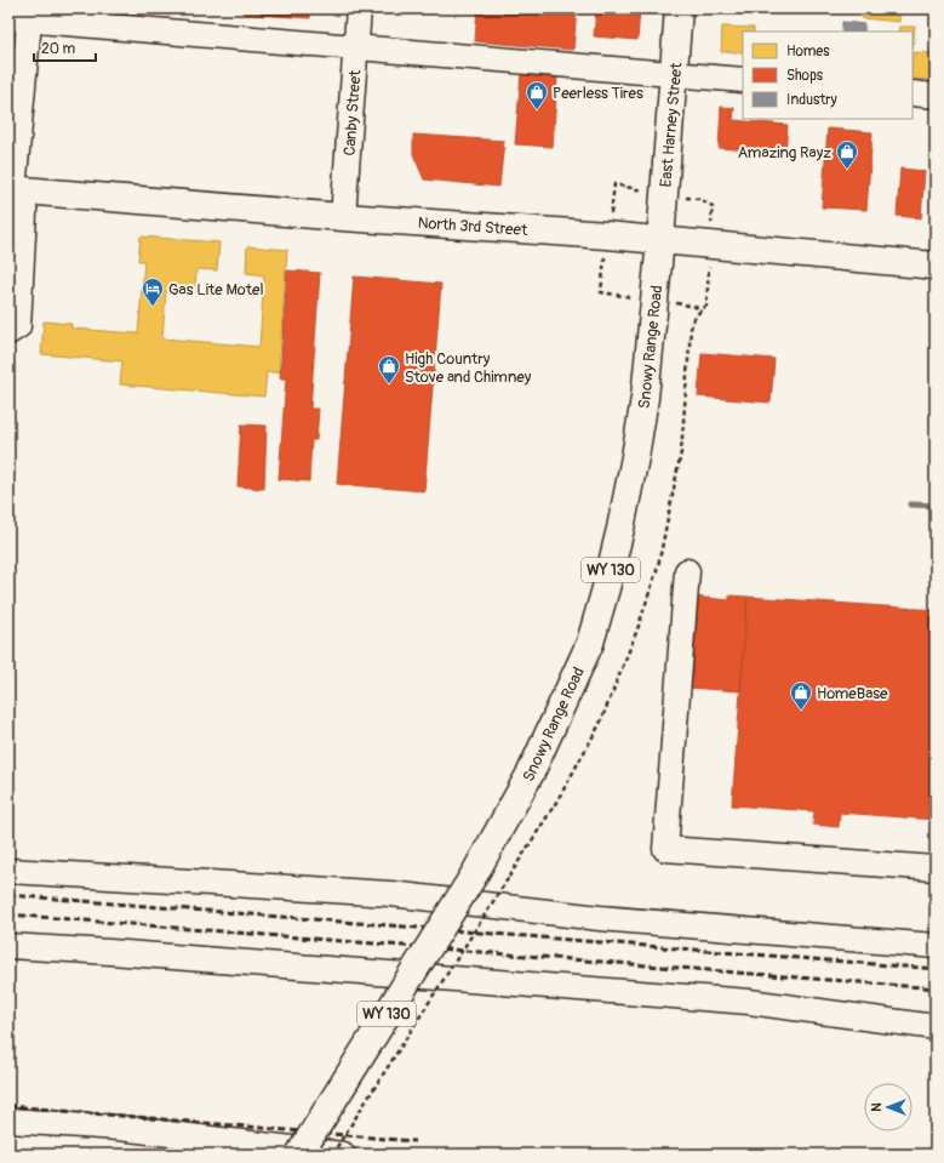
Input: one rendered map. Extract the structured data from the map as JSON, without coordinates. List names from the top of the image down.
{
  "streets": {
    "main road": [
      "East Harney Street",
      "North 3rd Street",
      "Snowy Range Road",
      "WY 130"
    ],
    "street": ["Canby Street"]
  },
  "crossings": [
    ["Canby Street", "North 3rd Street"],
    ["East Harney Street", "North 3rd Street"],
    ["East Harney Street", "Snowy Range Road"],
    ["North 3rd Street", "Snowy Range Road"]
  ],
  "places": {
    "shop": [
      "Peerless Tires",
      "Amazing Rayz",
      "High Country Stove and Chimney",
      "HomeBase"
    ],
    "hotel": ["Gas Lite Motel"]
  },
  "legend": ["Homes", "Shops", "Industry"],
  "scale_bar": "20 m",
  "north": "left"
}
